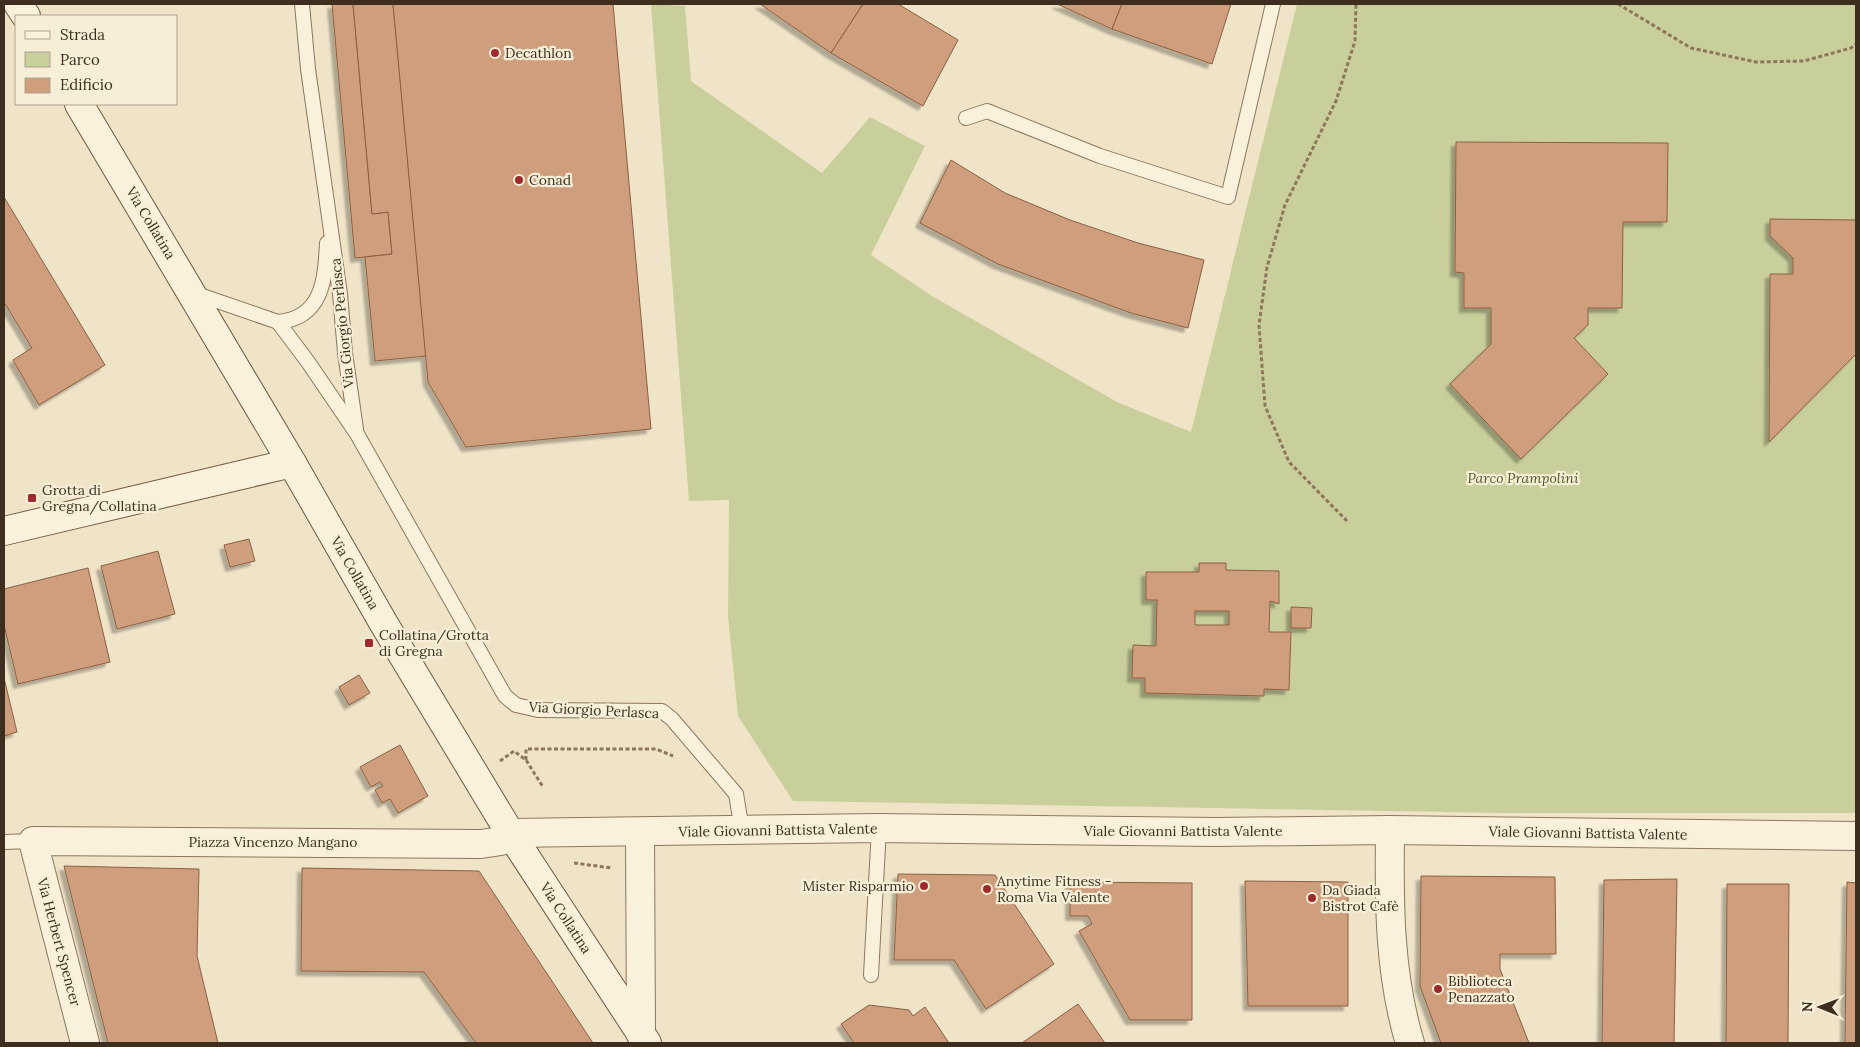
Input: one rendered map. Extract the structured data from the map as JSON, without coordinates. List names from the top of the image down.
{
  "streets": {
    "street": [
      "Via Collatina",
      "Viale Giovanni Battista Valente",
      "Piazza Vincenzo Mangano",
      "Via Herbert Spencer"
    ],
    "lane": ["Via Giorgio Perlasca"]
  },
  "crossings": [
    ["Via Collatina", "Viale Giovanni Battista Valente"],
    ["Via Collatina", "Piazza Vincenzo Mangano"],
    ["Via Giorgio Perlasca", "Viale Giovanni Battista Valente"],
    ["Viale Giovanni Battista Valente", "Piazza Vincenzo Mangano"],
    ["Piazza Vincenzo Mangano", "Via Herbert Spencer"]
  ],
  "parks": ["Parco Prampolini"],
  "places": {
    "other": [
      "Decathlon",
      "Conad",
      "Mister Risparmio",
      "Anytime Fitness - Roma Via Valente",
      "Da Giada Bistrot Cafè",
      "Biblioteca Penazzato"
    ],
    "transit": ["Grotta di Gregna/Collatina", "Collatina/Grotta di Gregna"]
  },
  "legend": ["Strada", "Parco", "Edificio"],
  "north": "left"
}
